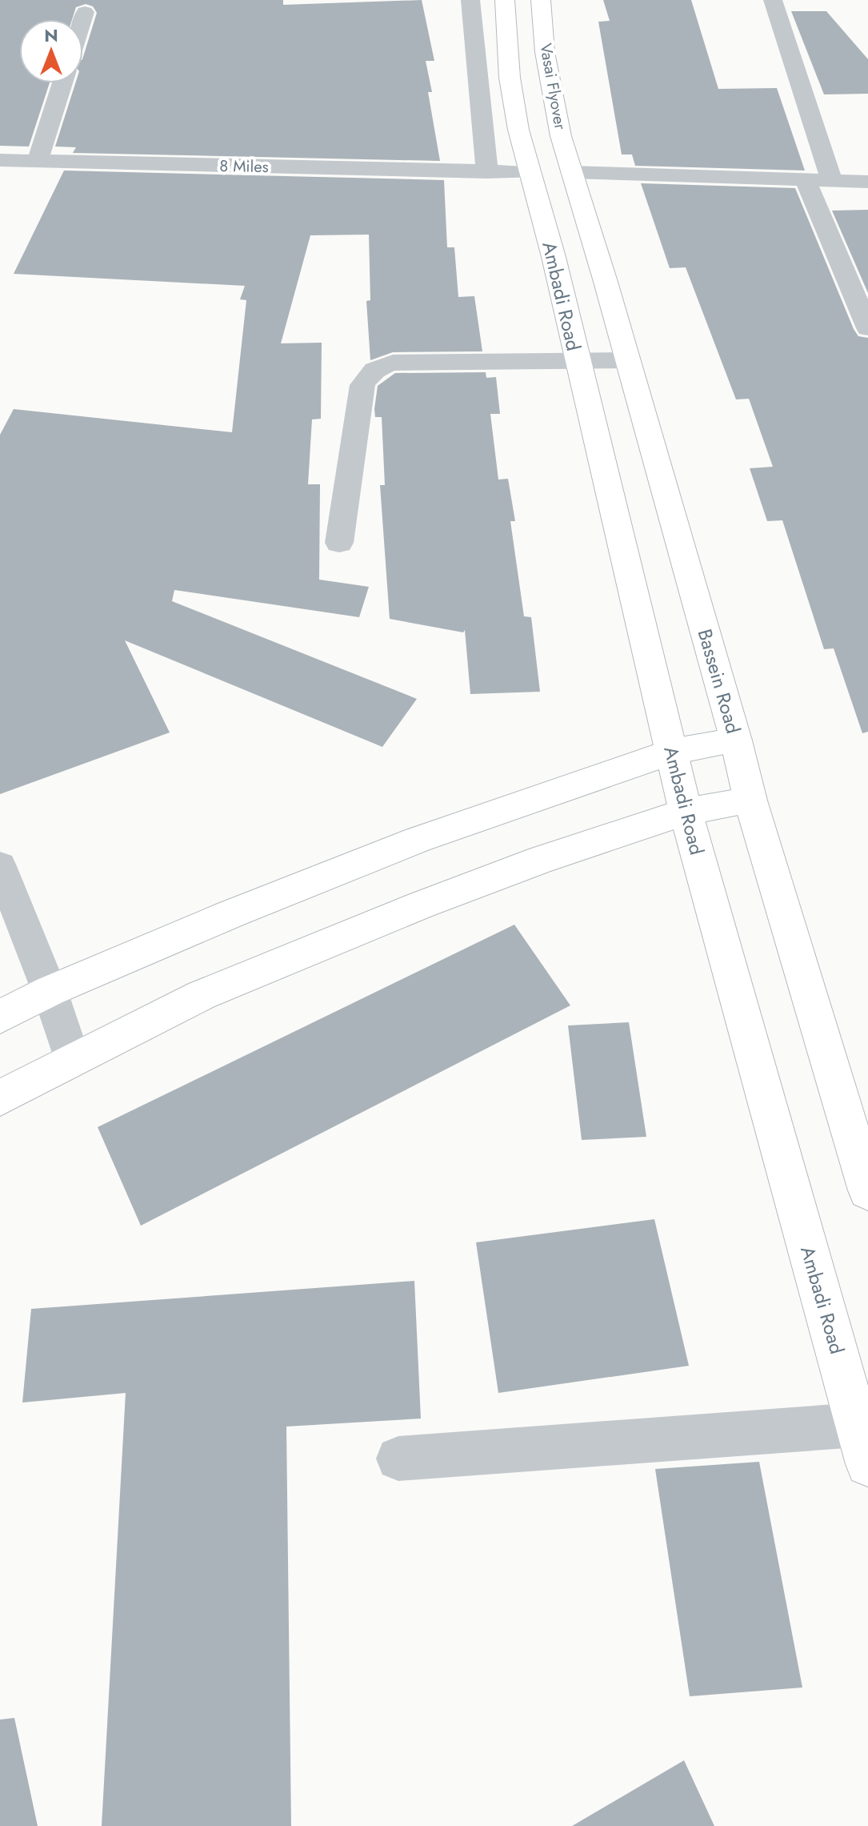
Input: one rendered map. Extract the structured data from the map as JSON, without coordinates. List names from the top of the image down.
{
  "streets": {
    "main road": ["Vasai Flyover", "Ambadi Road", "Bassein Road"],
    "street": ["8 Miles"]
  },
  "crossings": [
    ["Vasai Flyover", "Bassein Road"]
  ],
  "north": "top"
}
